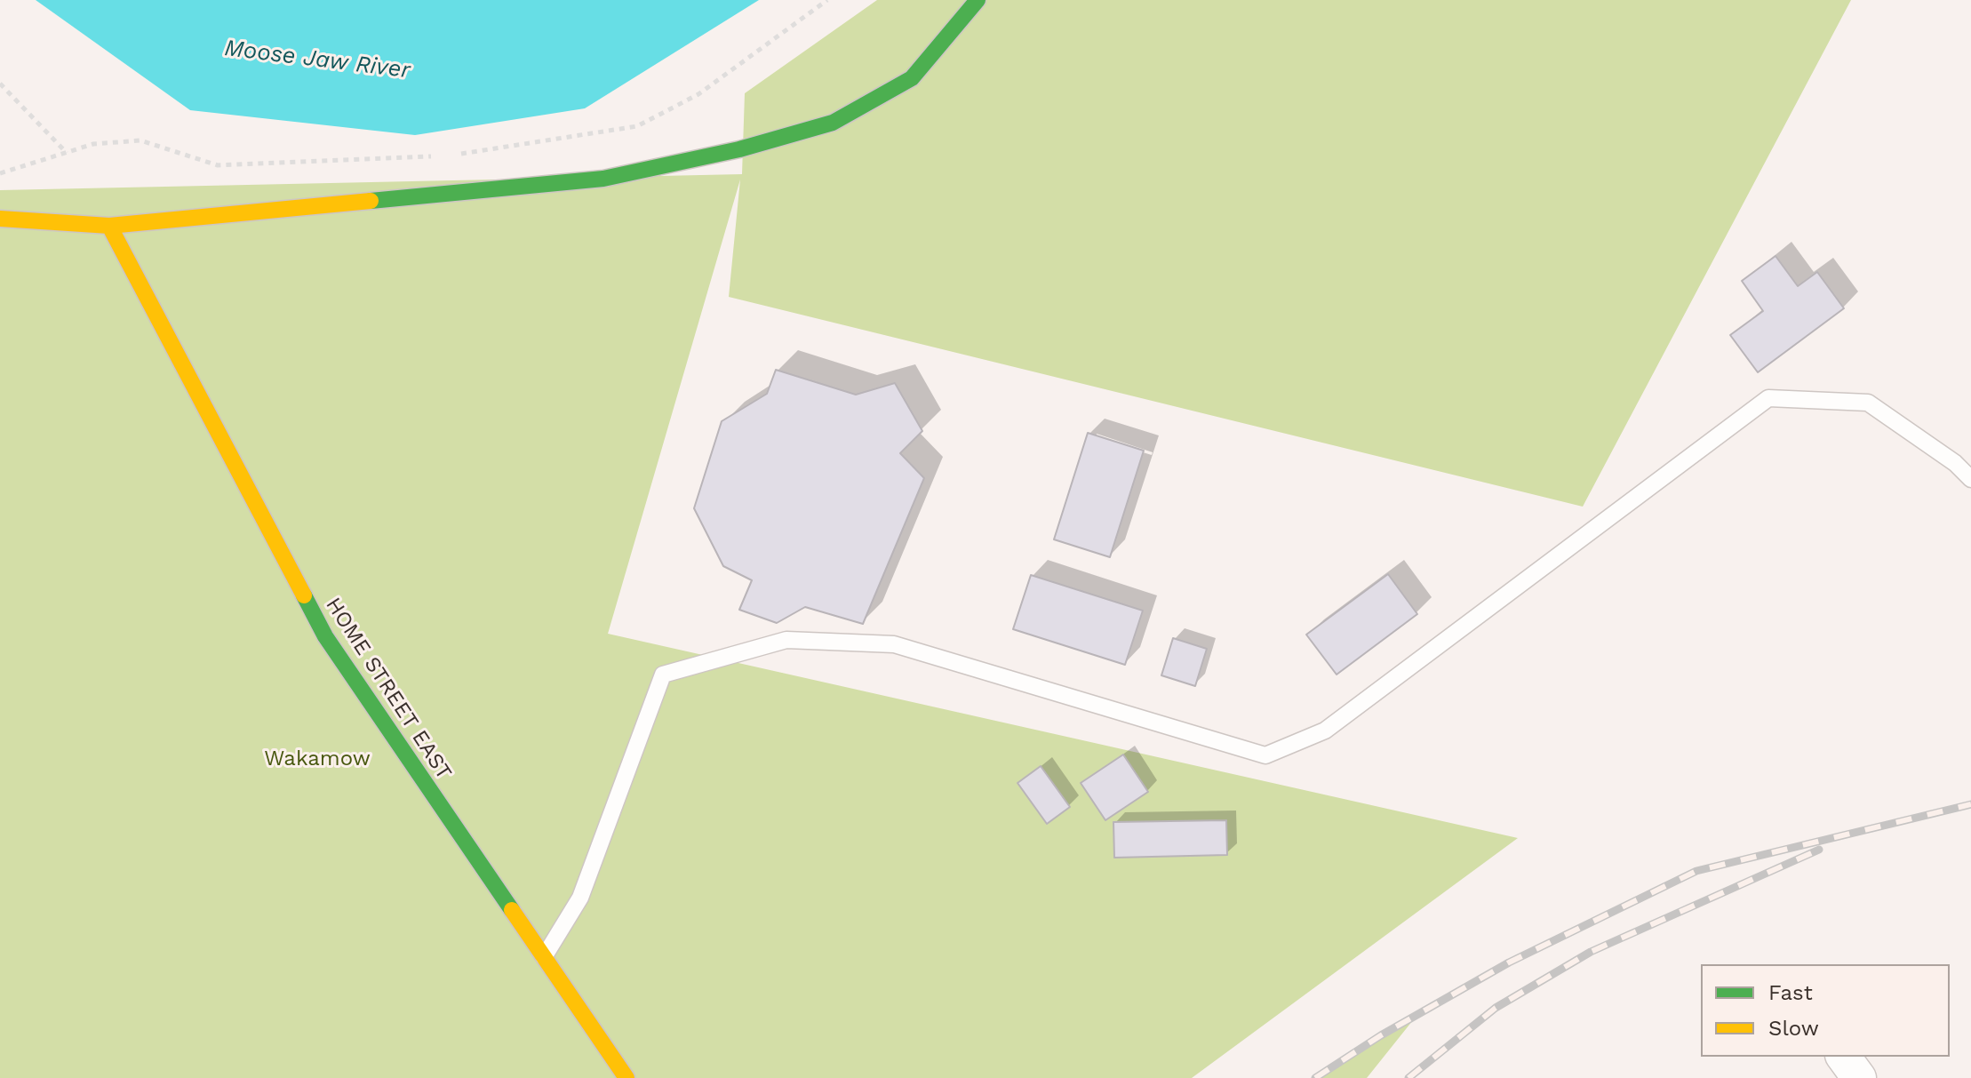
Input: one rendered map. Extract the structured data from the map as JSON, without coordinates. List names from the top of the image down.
{
  "streets": {
    "street": ["HOME STREET EAST"]
  },
  "water": ["Moose Jaw River"],
  "parks": ["Wakamow"],
  "legend": ["Fast", "Slow"]
}
